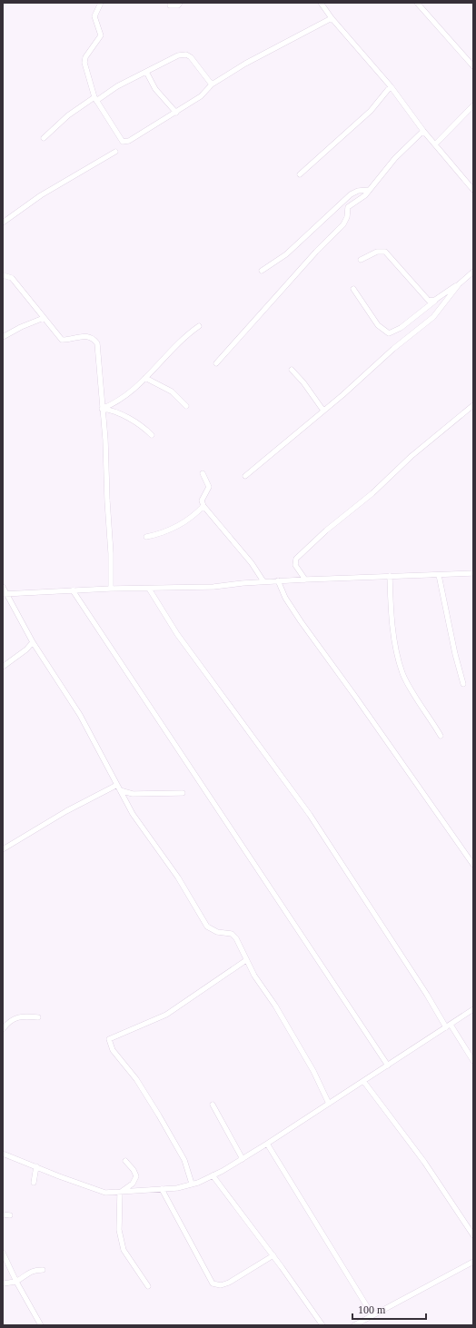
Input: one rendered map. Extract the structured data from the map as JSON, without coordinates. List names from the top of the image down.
{
  "scale_bar": "100 m"
}
